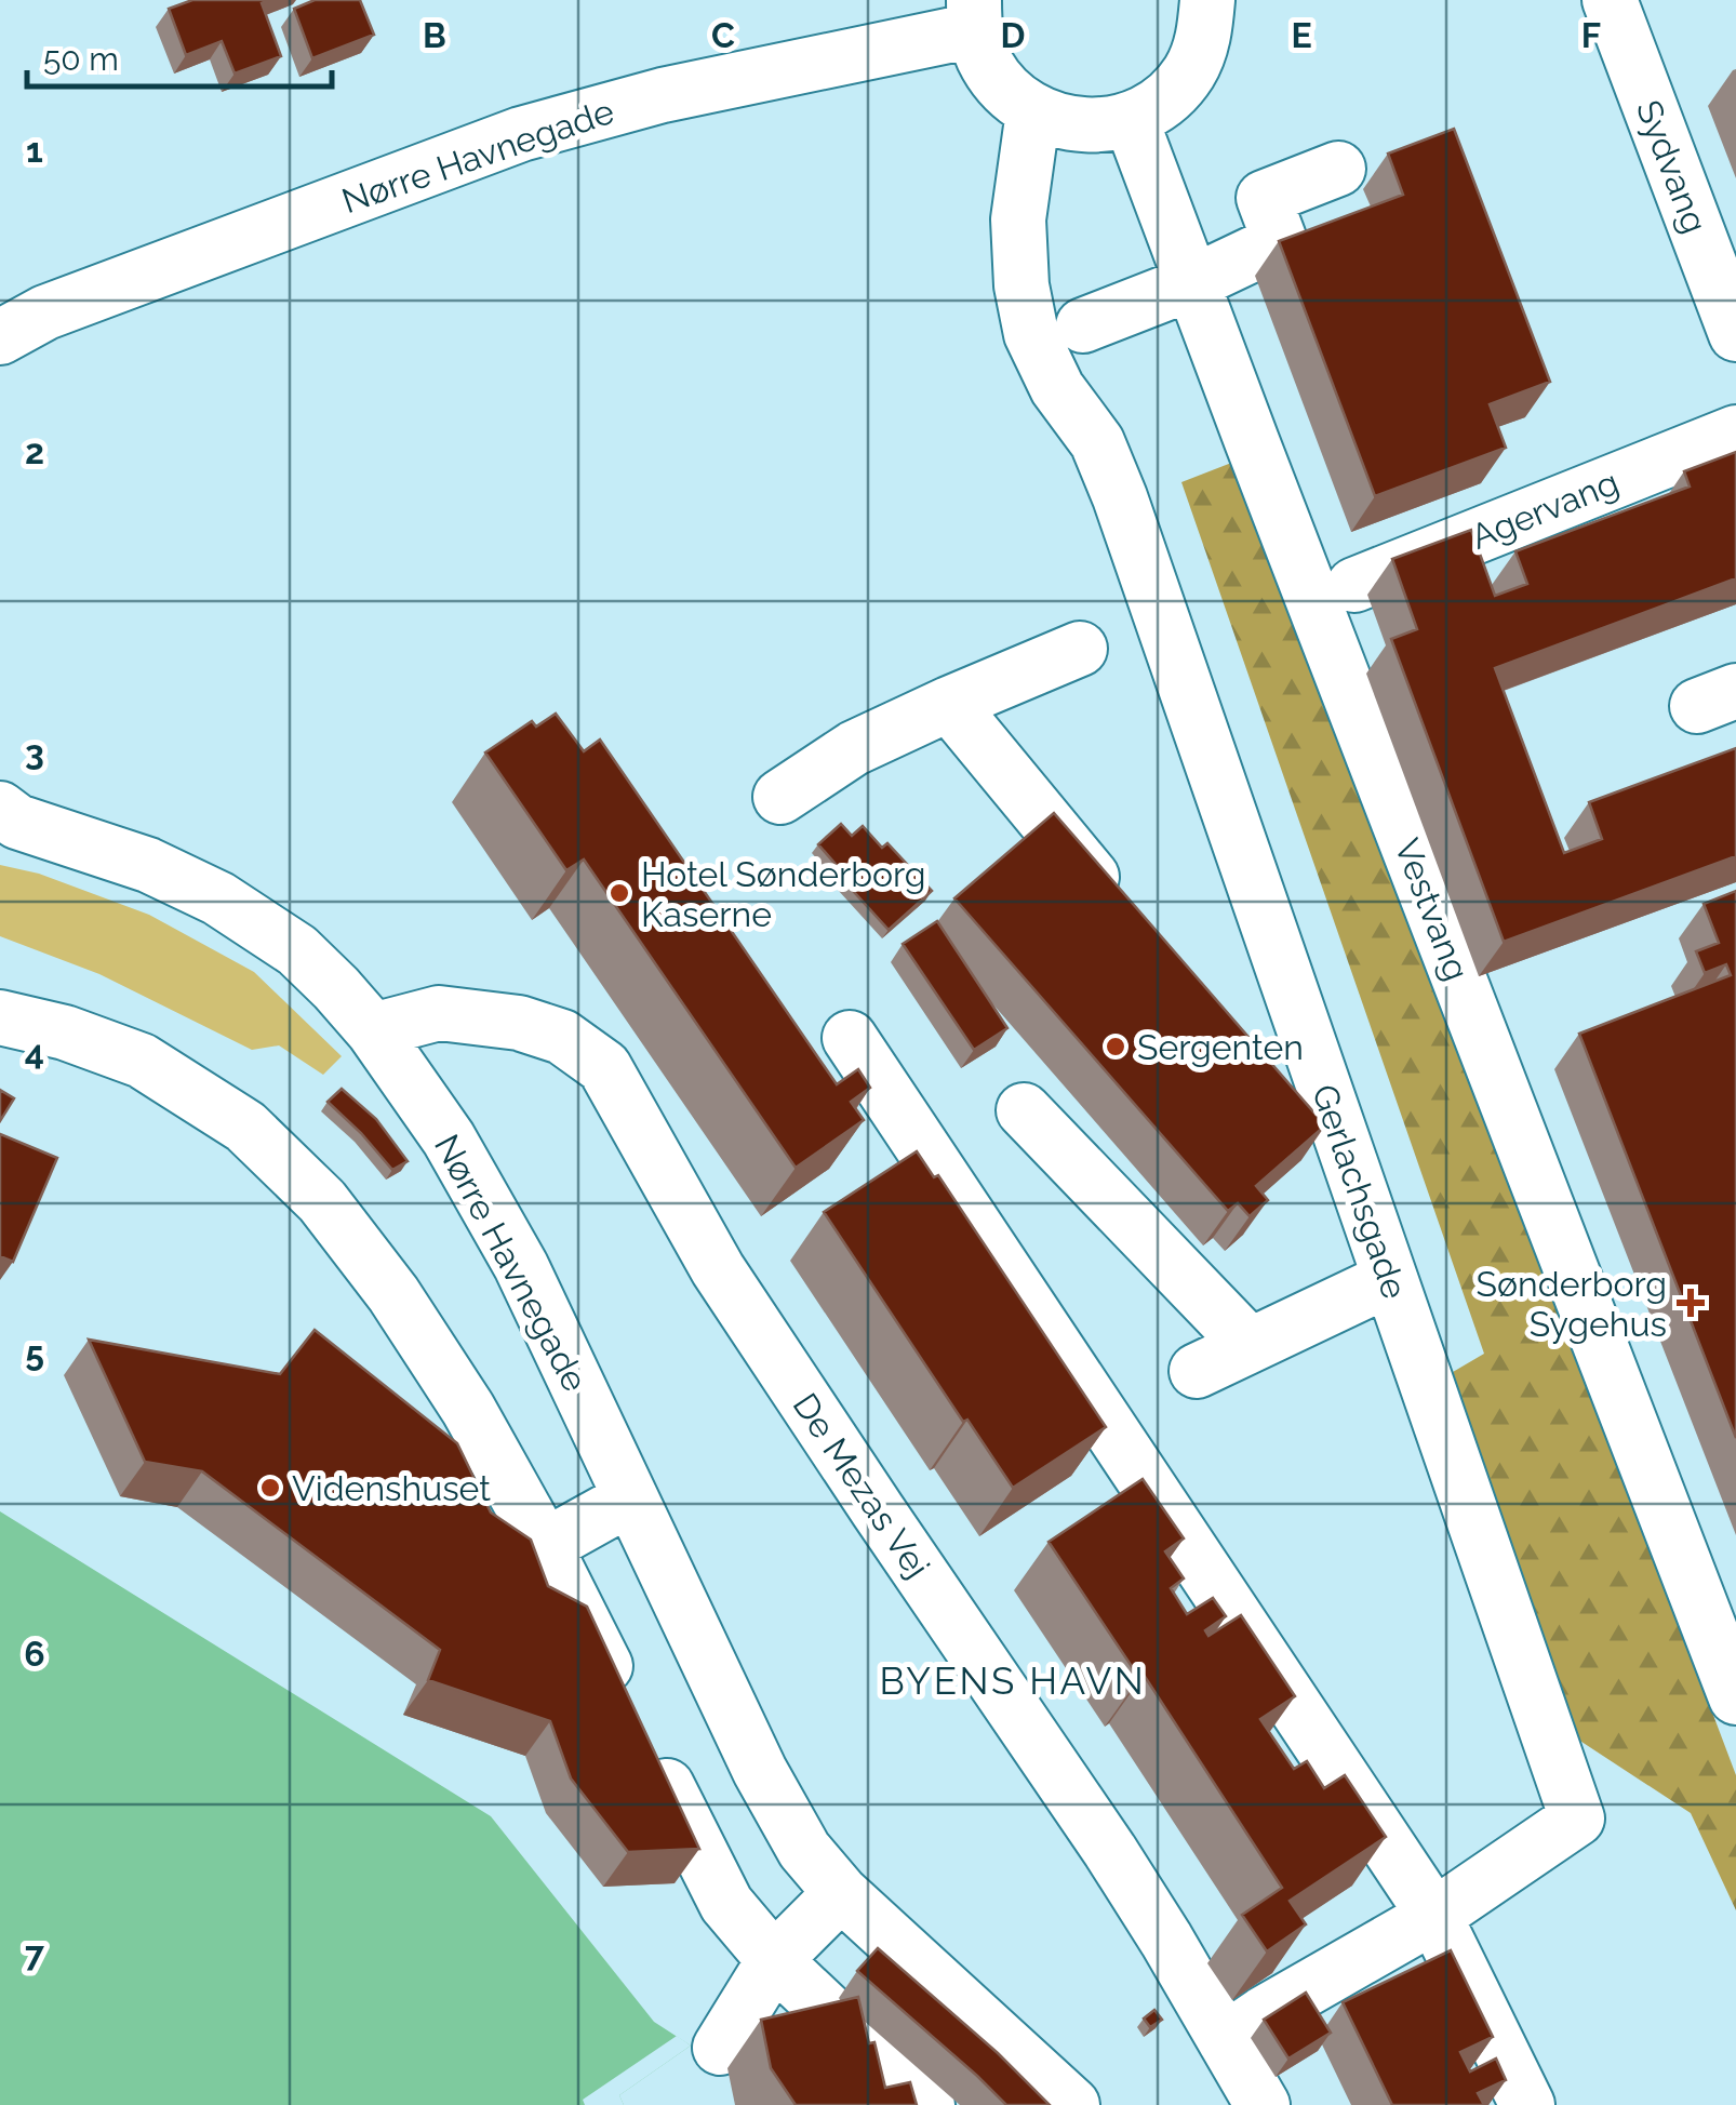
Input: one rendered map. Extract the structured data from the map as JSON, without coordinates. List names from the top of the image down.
{
  "streets": {
    "street": [
      "Nørre Havnegade",
      "Sydvang",
      "Agervang",
      "Vestvang",
      "Gerlachsgade",
      "De Mezas Vej"
    ]
  },
  "crossings": [
    ["Nørre Havnegade", "De Mezas Vej"],
    ["Gerlachsgade", "De Mezas Vej"]
  ],
  "districts": ["BYENS HAVN"],
  "places": {
    "other": ["Hotel Sønderborg Kaserne", "Sergenten", "Videnshuset"],
    "health": ["Sønderborg Sygehus"]
  },
  "scale_bar": "50 m",
  "grid": {
    "columns": [
      "B",
      "C",
      "D",
      "E",
      "F"
    ],
    "rows": [
      "1",
      "2",
      "3",
      "4",
      "5",
      "6",
      "7"
    ]
  }
}
